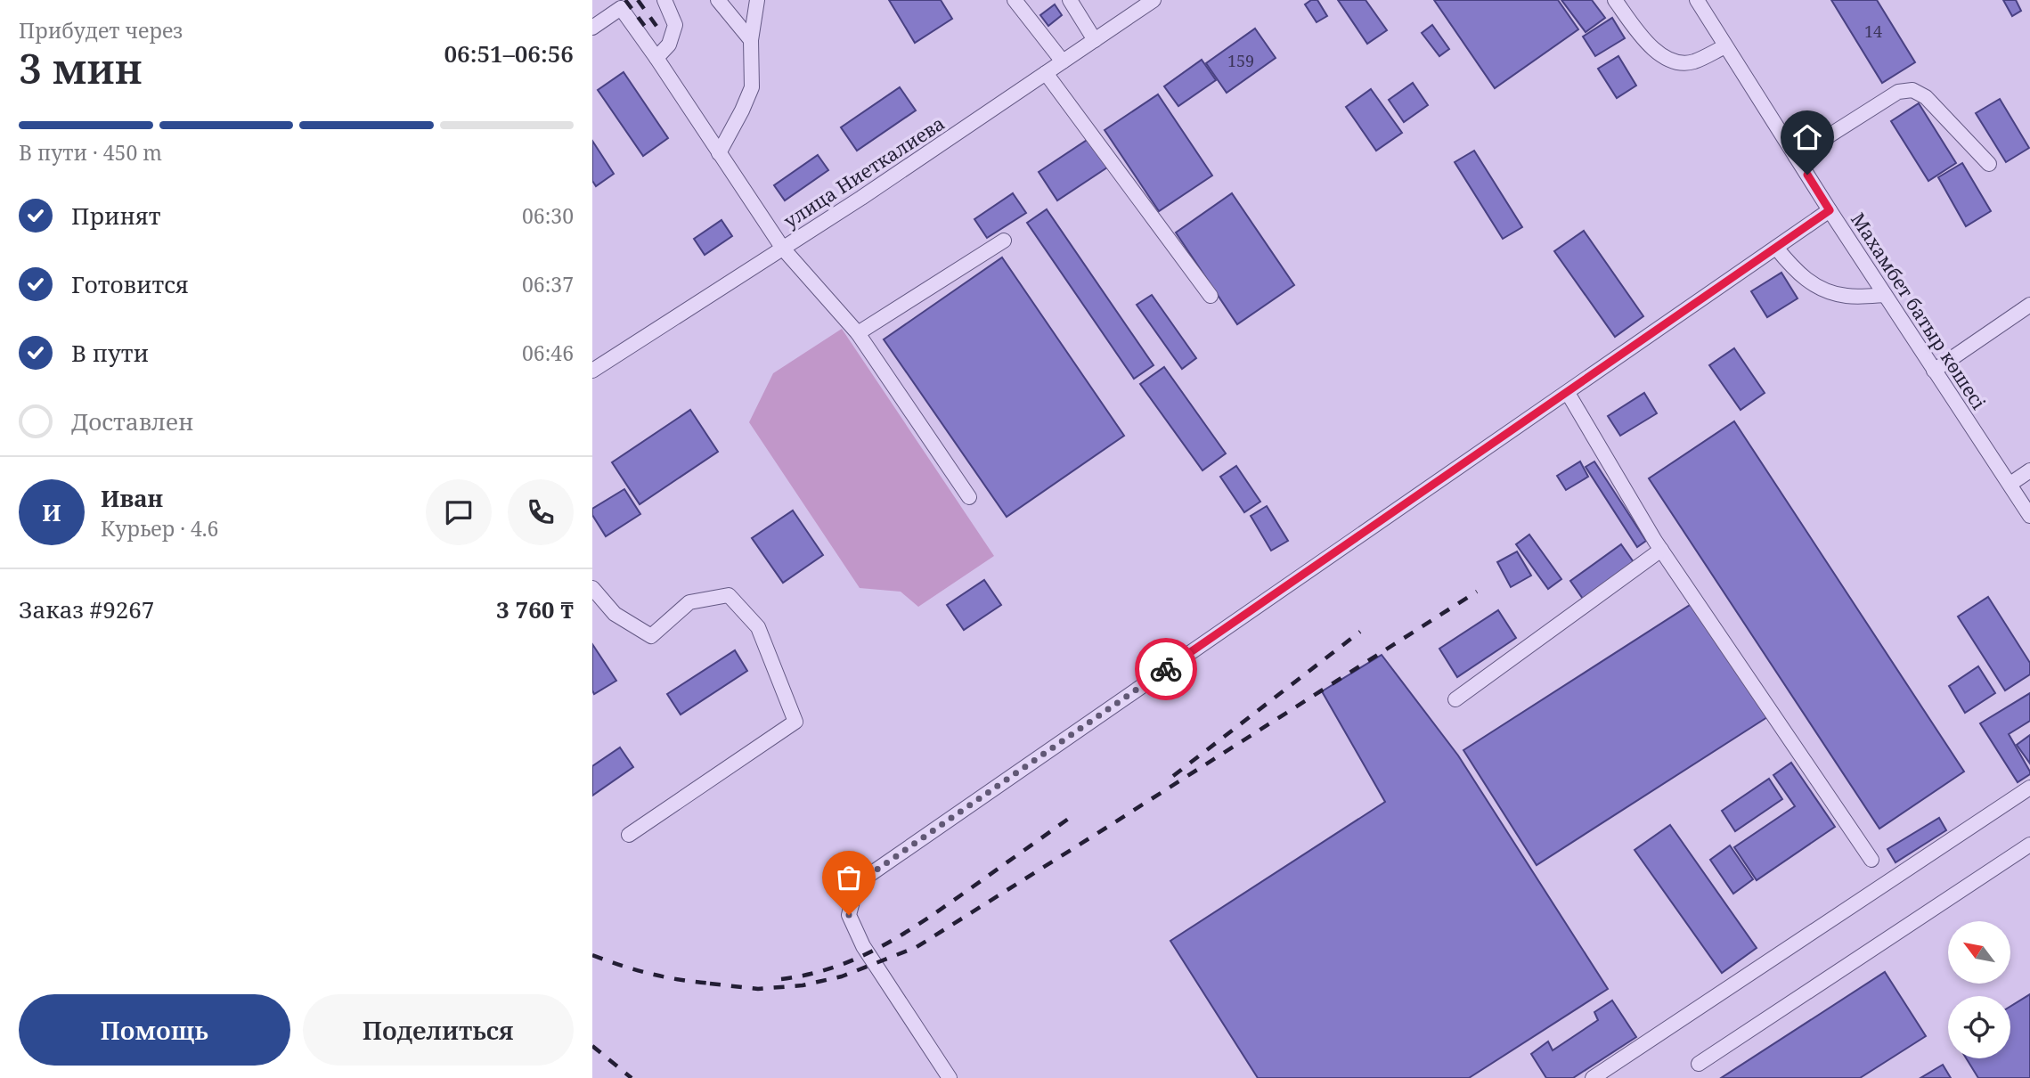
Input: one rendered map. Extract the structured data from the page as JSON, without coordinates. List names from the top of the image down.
{
  "streets": {
    "street": ["улица Ниеткалиева", "Махамбет батыр көшесі"]
  },
  "house_numbers": ["14", "159"],
  "north": "top left",
  "page": {
    "heading": ["3 мин", "Прибудет через", "06:51–06:56"],
    "panel": [
      "Иван",
      "Курьер · 4.6",
      "Заказ #9267",
      "3 760 ₸"
    ],
    "bar": "В пути · 450 m",
    "list": [
      ["Принят", "06:30"],
      ["Готовится", "06:37"],
      ["В пути", "06:46"],
      "Доставлен"
    ],
    "round": "И",
    "buttons": ["Помощь", "Поделиться"]
  }
}
